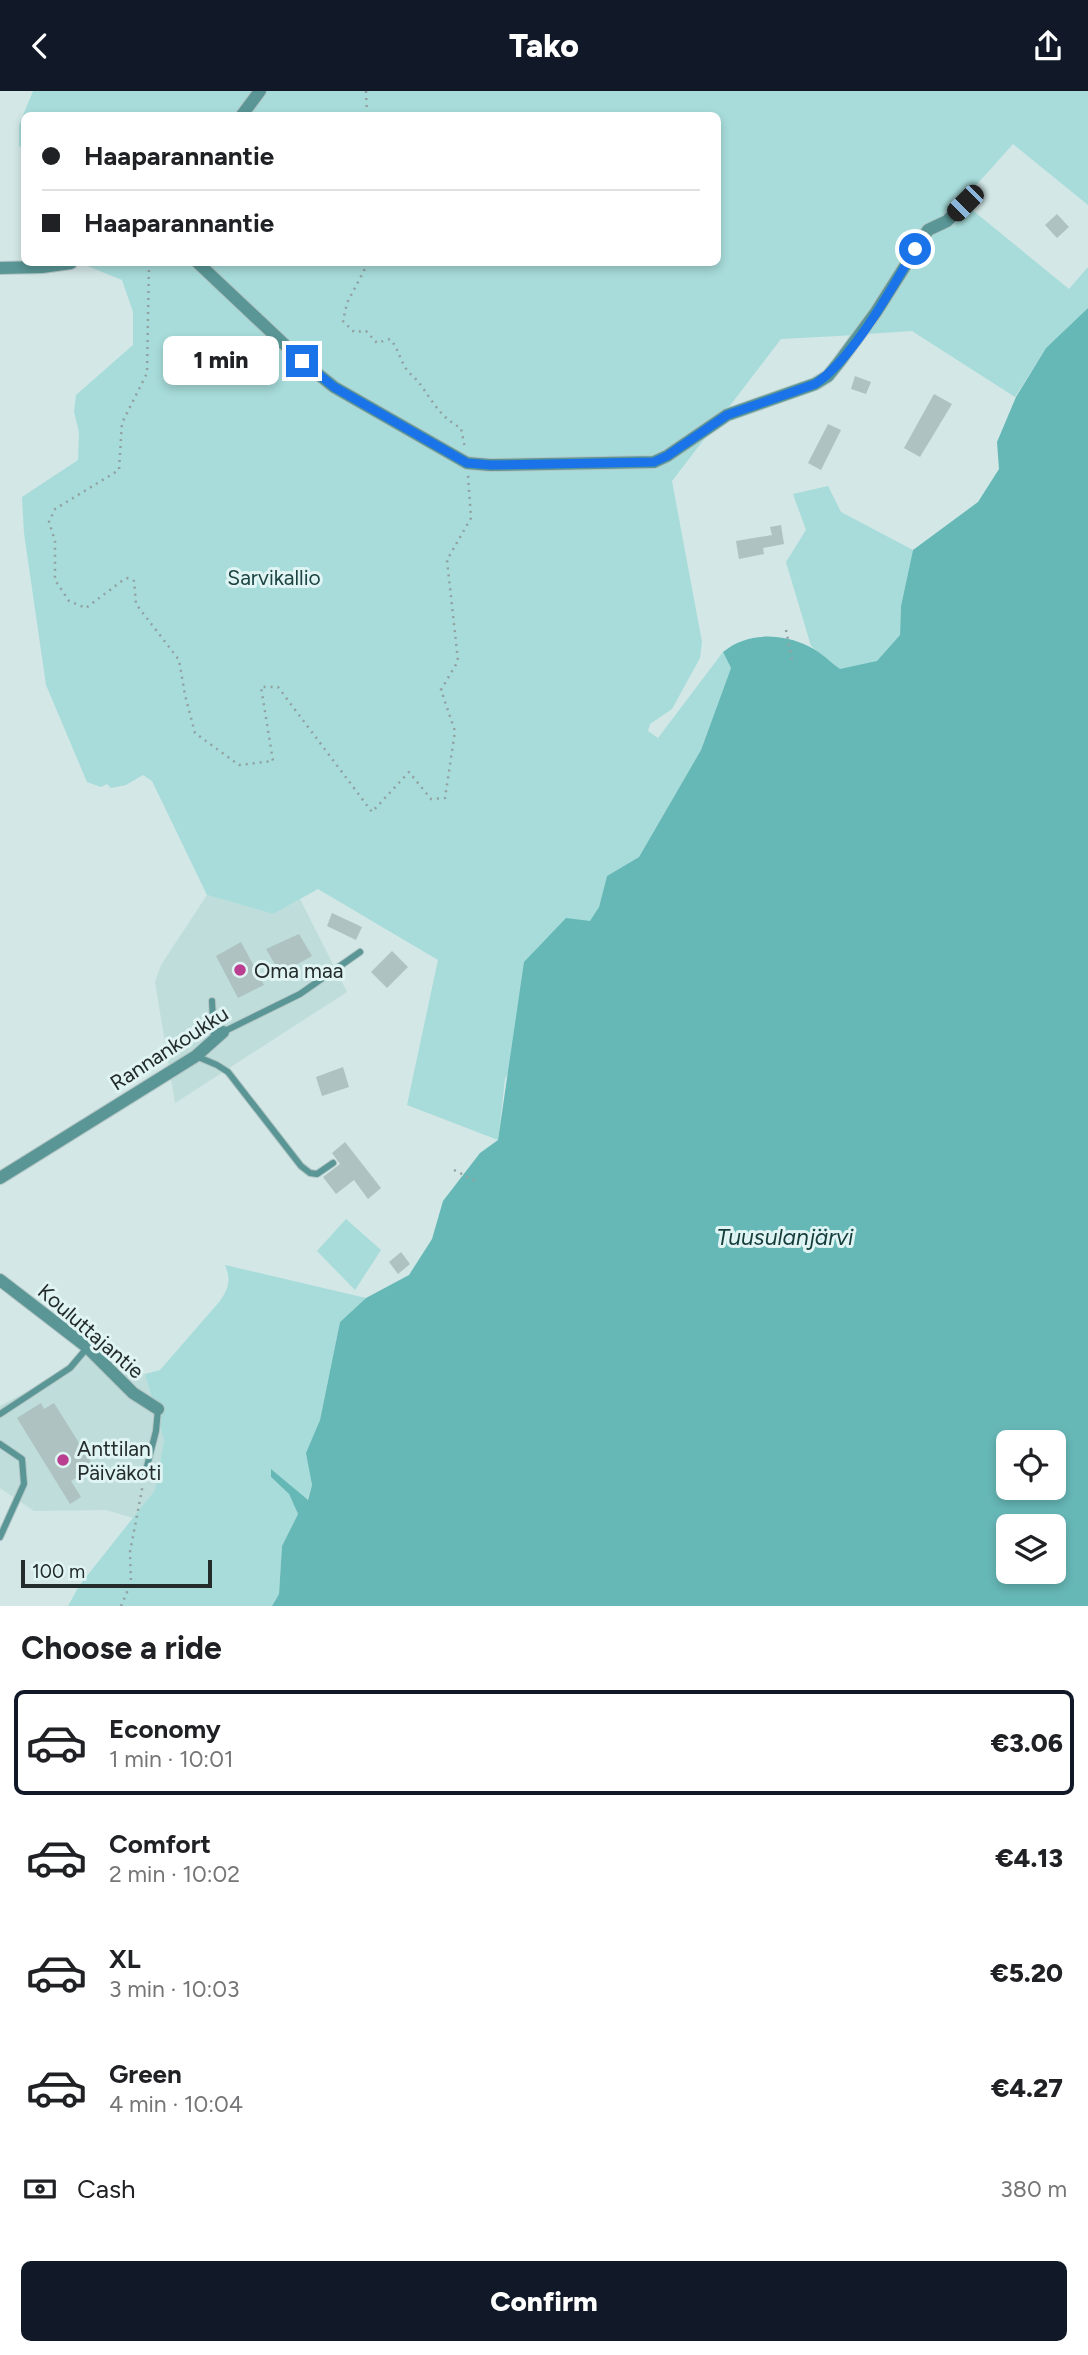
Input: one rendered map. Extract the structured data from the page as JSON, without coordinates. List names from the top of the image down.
{
  "streets": {
    "street": ["Rannankoukku", "Kouluttajantie"]
  },
  "water": ["Tuusulanjärvi"],
  "parks": ["Sarvikallio"],
  "places": ["Oma maa", "Anttilan Päiväkoti"],
  "scale_bar": "100 m",
  "page": {
    "header": "Tako",
    "banner": ["Haaparannantie", "Haaparannantie"],
    "bubble": "1 min",
    "scale": "100 m",
    "heading": "Choose a ride",
    "list": [
      {
        "name": "Economy",
        "note": "1 min · 10:01",
        "value": "€3.06"
      },
      {
        "name": "Comfort",
        "note": "2 min · 10:02",
        "value": "€4.13"
      },
      {
        "name": "XL",
        "note": "3 min · 10:03",
        "value": "€5.20"
      },
      {
        "name": "Green",
        "note": "4 min · 10:04",
        "value": "€4.27"
      }
    ],
    "pay": ["Cash", "380 m"],
    "buttons": "Confirm"
  }
}
